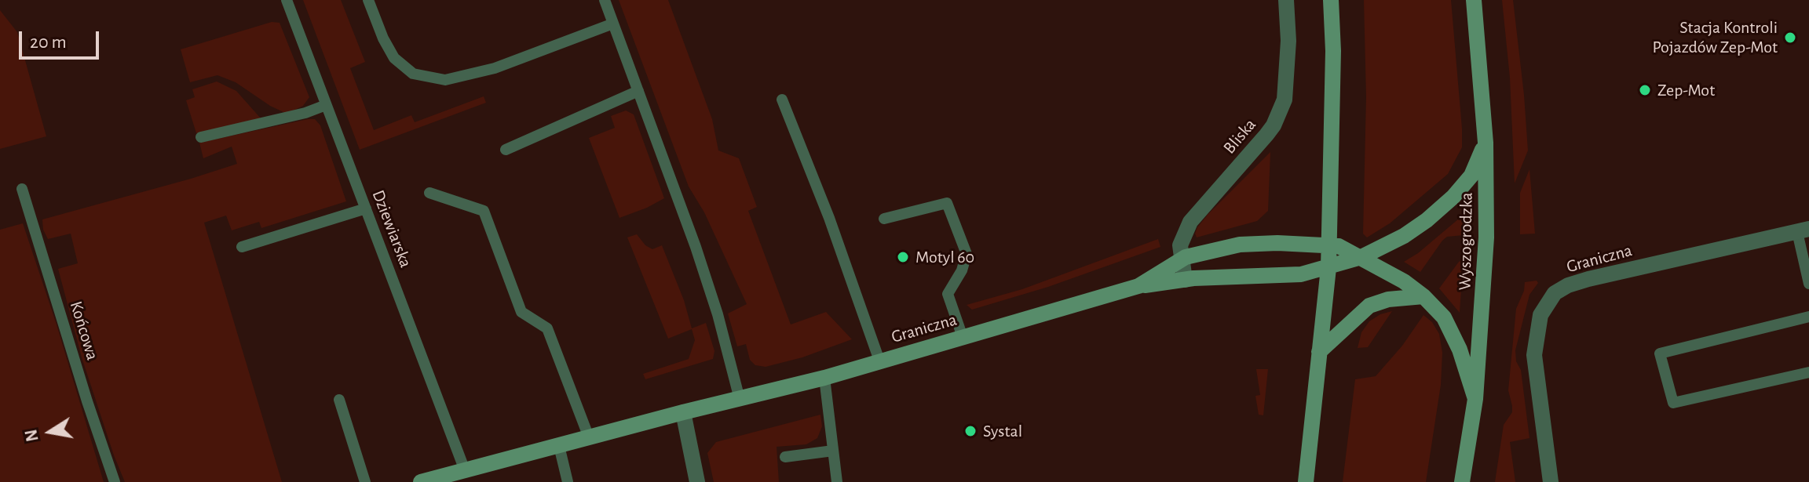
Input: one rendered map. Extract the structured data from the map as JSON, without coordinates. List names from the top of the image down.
{
  "streets": {
    "street": ["Bliska", "Wyszogrodzka", "Graniczna"],
    "lane": ["Dziewiarska", "Końcowa"]
  },
  "crossings": [
    ["Bliska", "Graniczna"],
    ["Dziewiarska", "Graniczna"],
    ["Wyszogrodzka", "Graniczna"]
  ],
  "places": [
    "Stacja Kontroli Pojazdów Zep-Mot",
    "Zep-Mot",
    "Motyl 60",
    "Systal"
  ],
  "scale_bar": "20 m",
  "north": "left"
}
